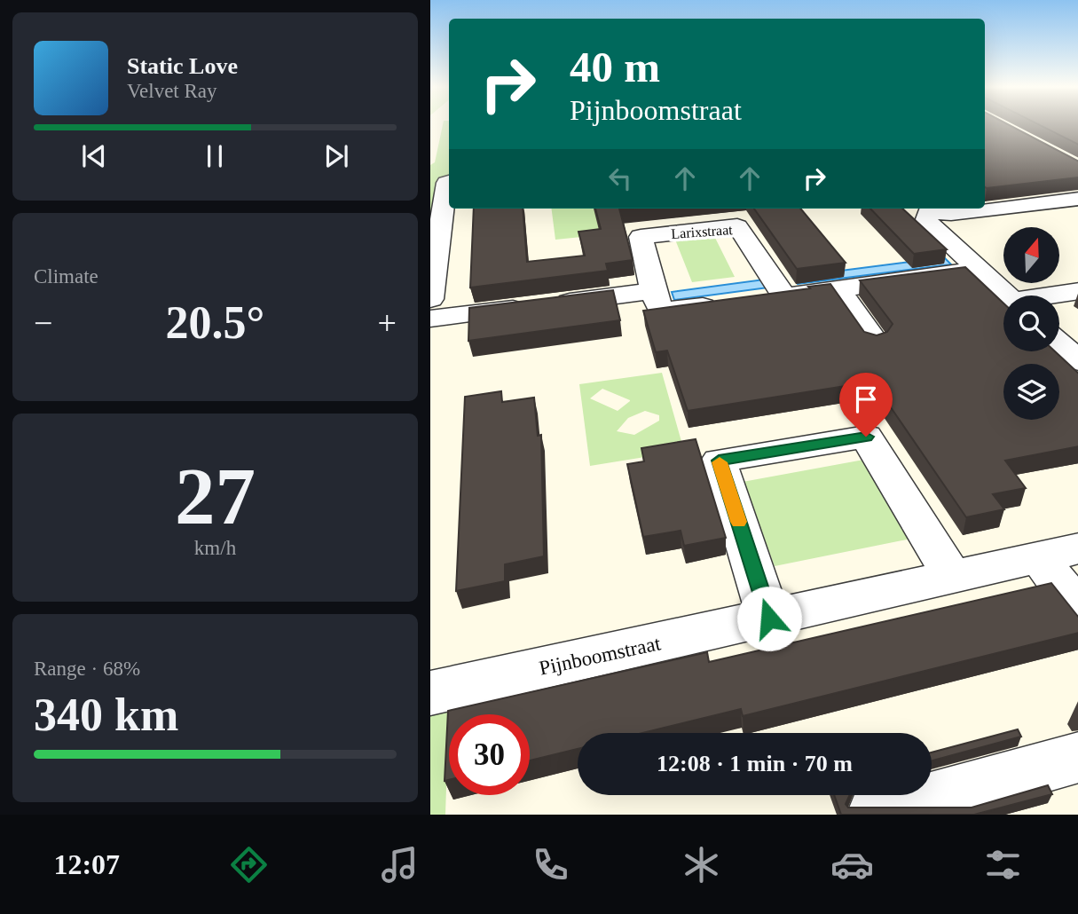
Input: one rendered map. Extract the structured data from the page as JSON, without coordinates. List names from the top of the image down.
{
  "streets": {
    "street": ["Larixstraat", "Pijnboomstraat"]
  },
  "north": "top",
  "page": {
    "turn": ["40 m", "Pijnboomstraat"],
    "song": ["Static Love", "Velvet Ray"],
    "tile": [
      "Climate",
      ["27", "km/h"],
      ["Range · 68%", "340 km"]
    ],
    "heat": ["−", "20.5°", "+"],
    "limit": "30",
    "trip": "12:08 · 1 min · 70 m",
    "tabs": "12:07"
  }
}
